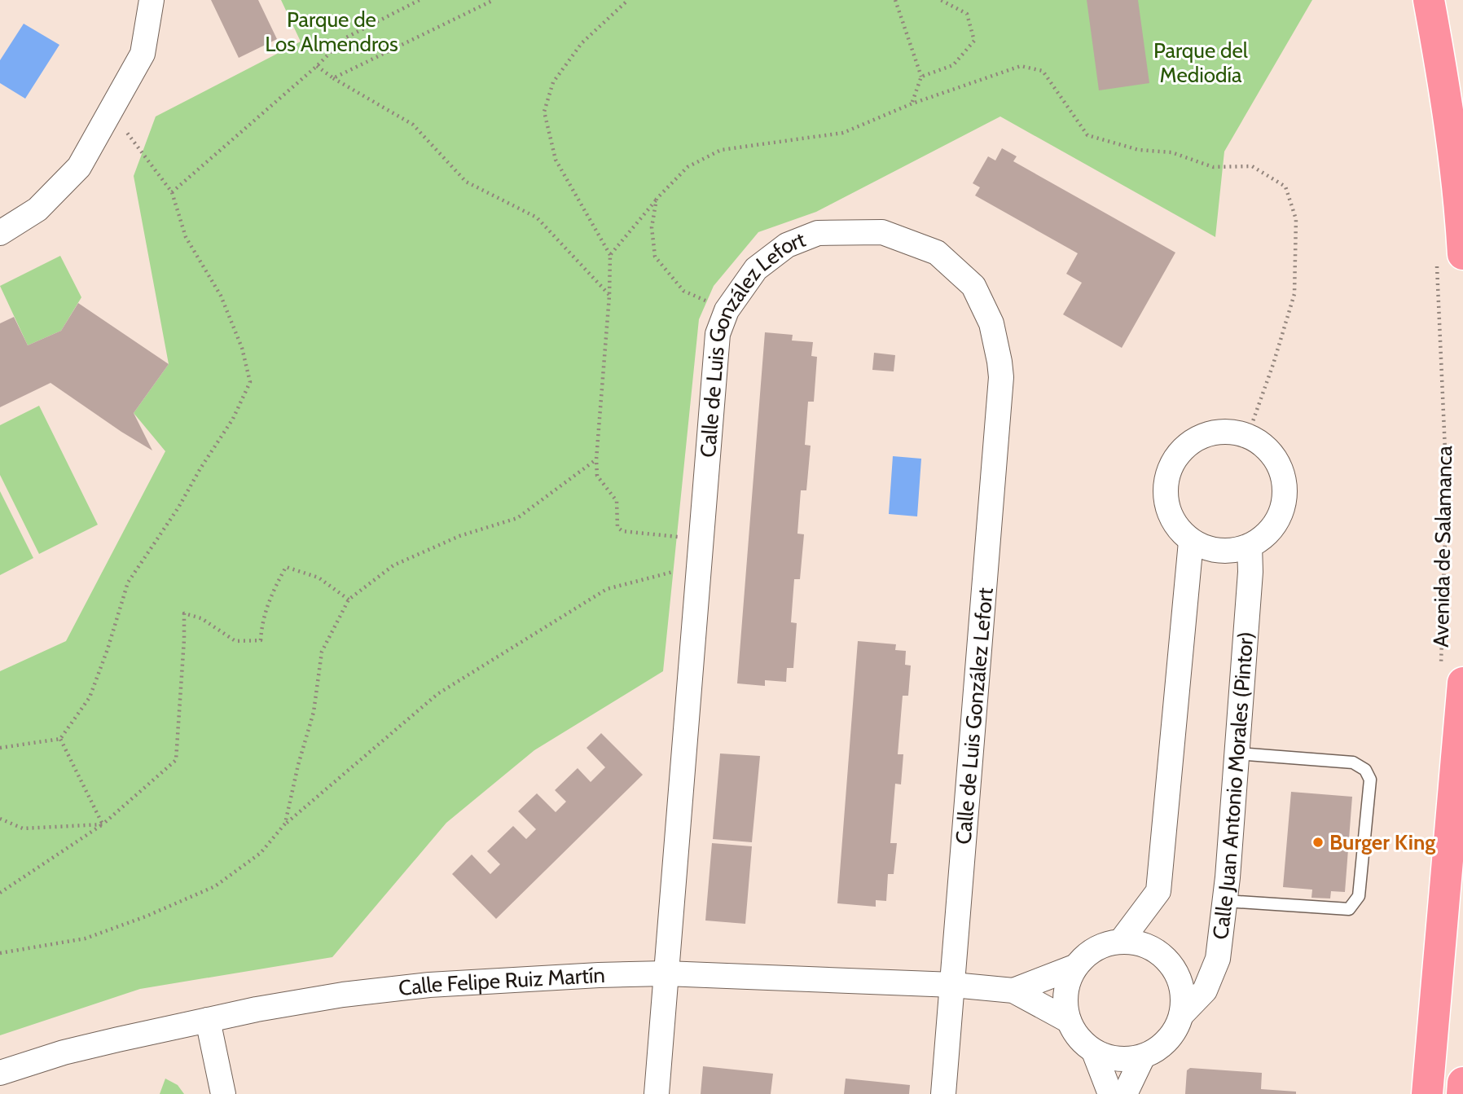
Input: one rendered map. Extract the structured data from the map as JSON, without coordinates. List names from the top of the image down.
{
  "streets": {
    "street": ["Calle de Luis González Lefort", "Calle Juan Antonio Morales (Pintor)", "Calle Felipe Ruiz Martín"],
    "path": ["Avenida de Salamanca"]
  },
  "crossings": [
    ["Calle de Luis González Lefort", "Calle Felipe Ruiz Martín"],
    ["Calle Juan Antonio Morales (Pintor)", "Calle Felipe Ruiz Martín"]
  ],
  "parks": ["Parque de Los Almendros", "Parque del Mediodía"],
  "places": ["Burger King"]
}
